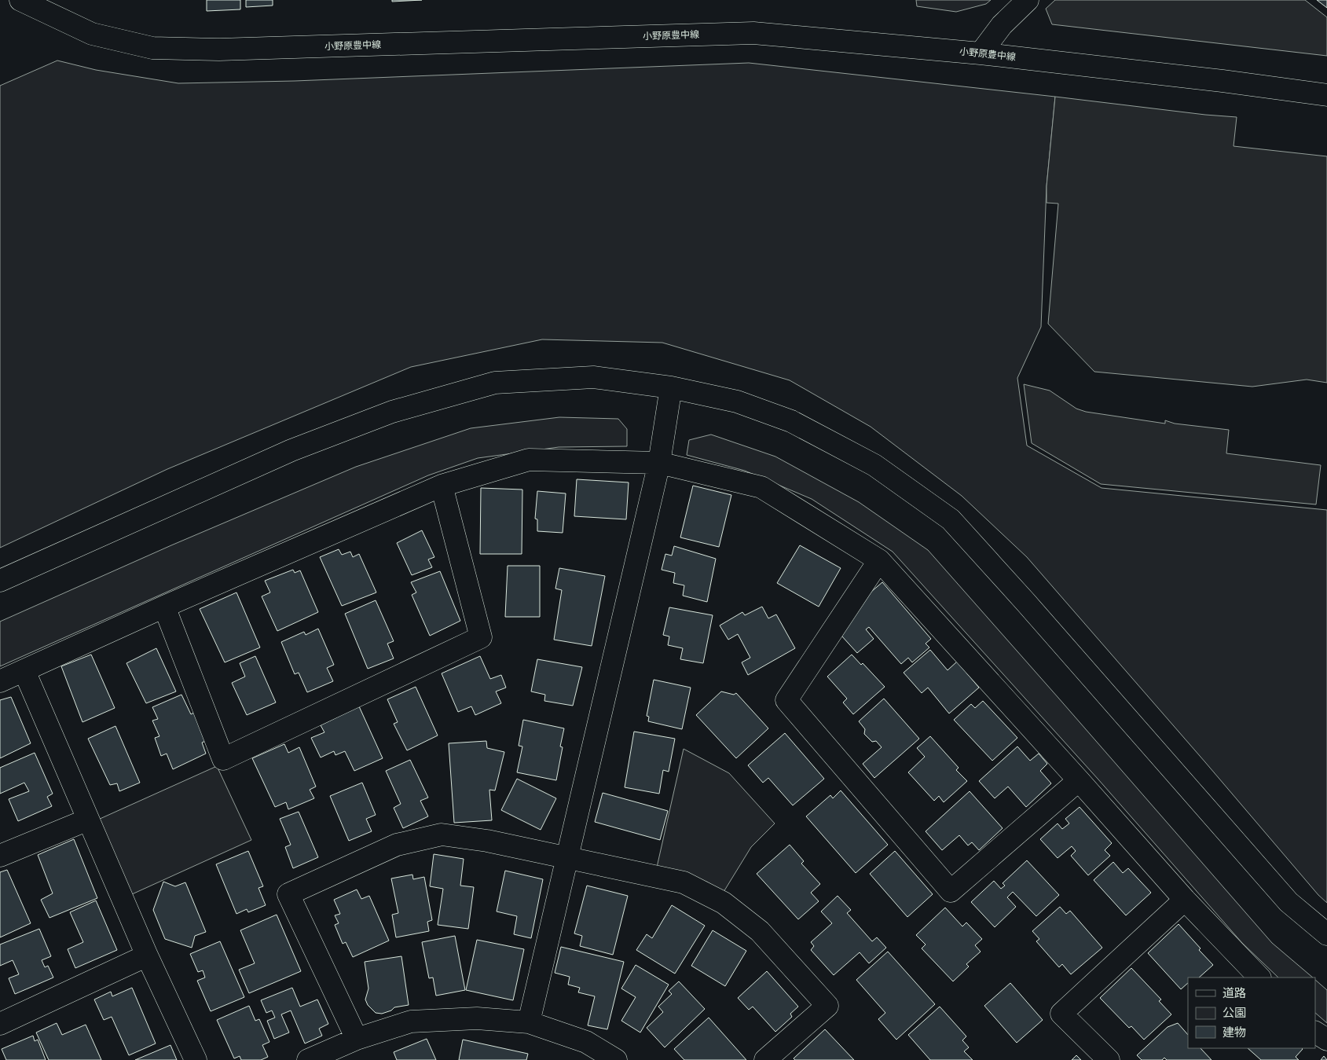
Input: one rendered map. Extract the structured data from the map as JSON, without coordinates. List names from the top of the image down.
{
  "streets": {
    "street": ["小野原豊中線"]
  },
  "legend": ["道路", "公園", "建物"]
}
